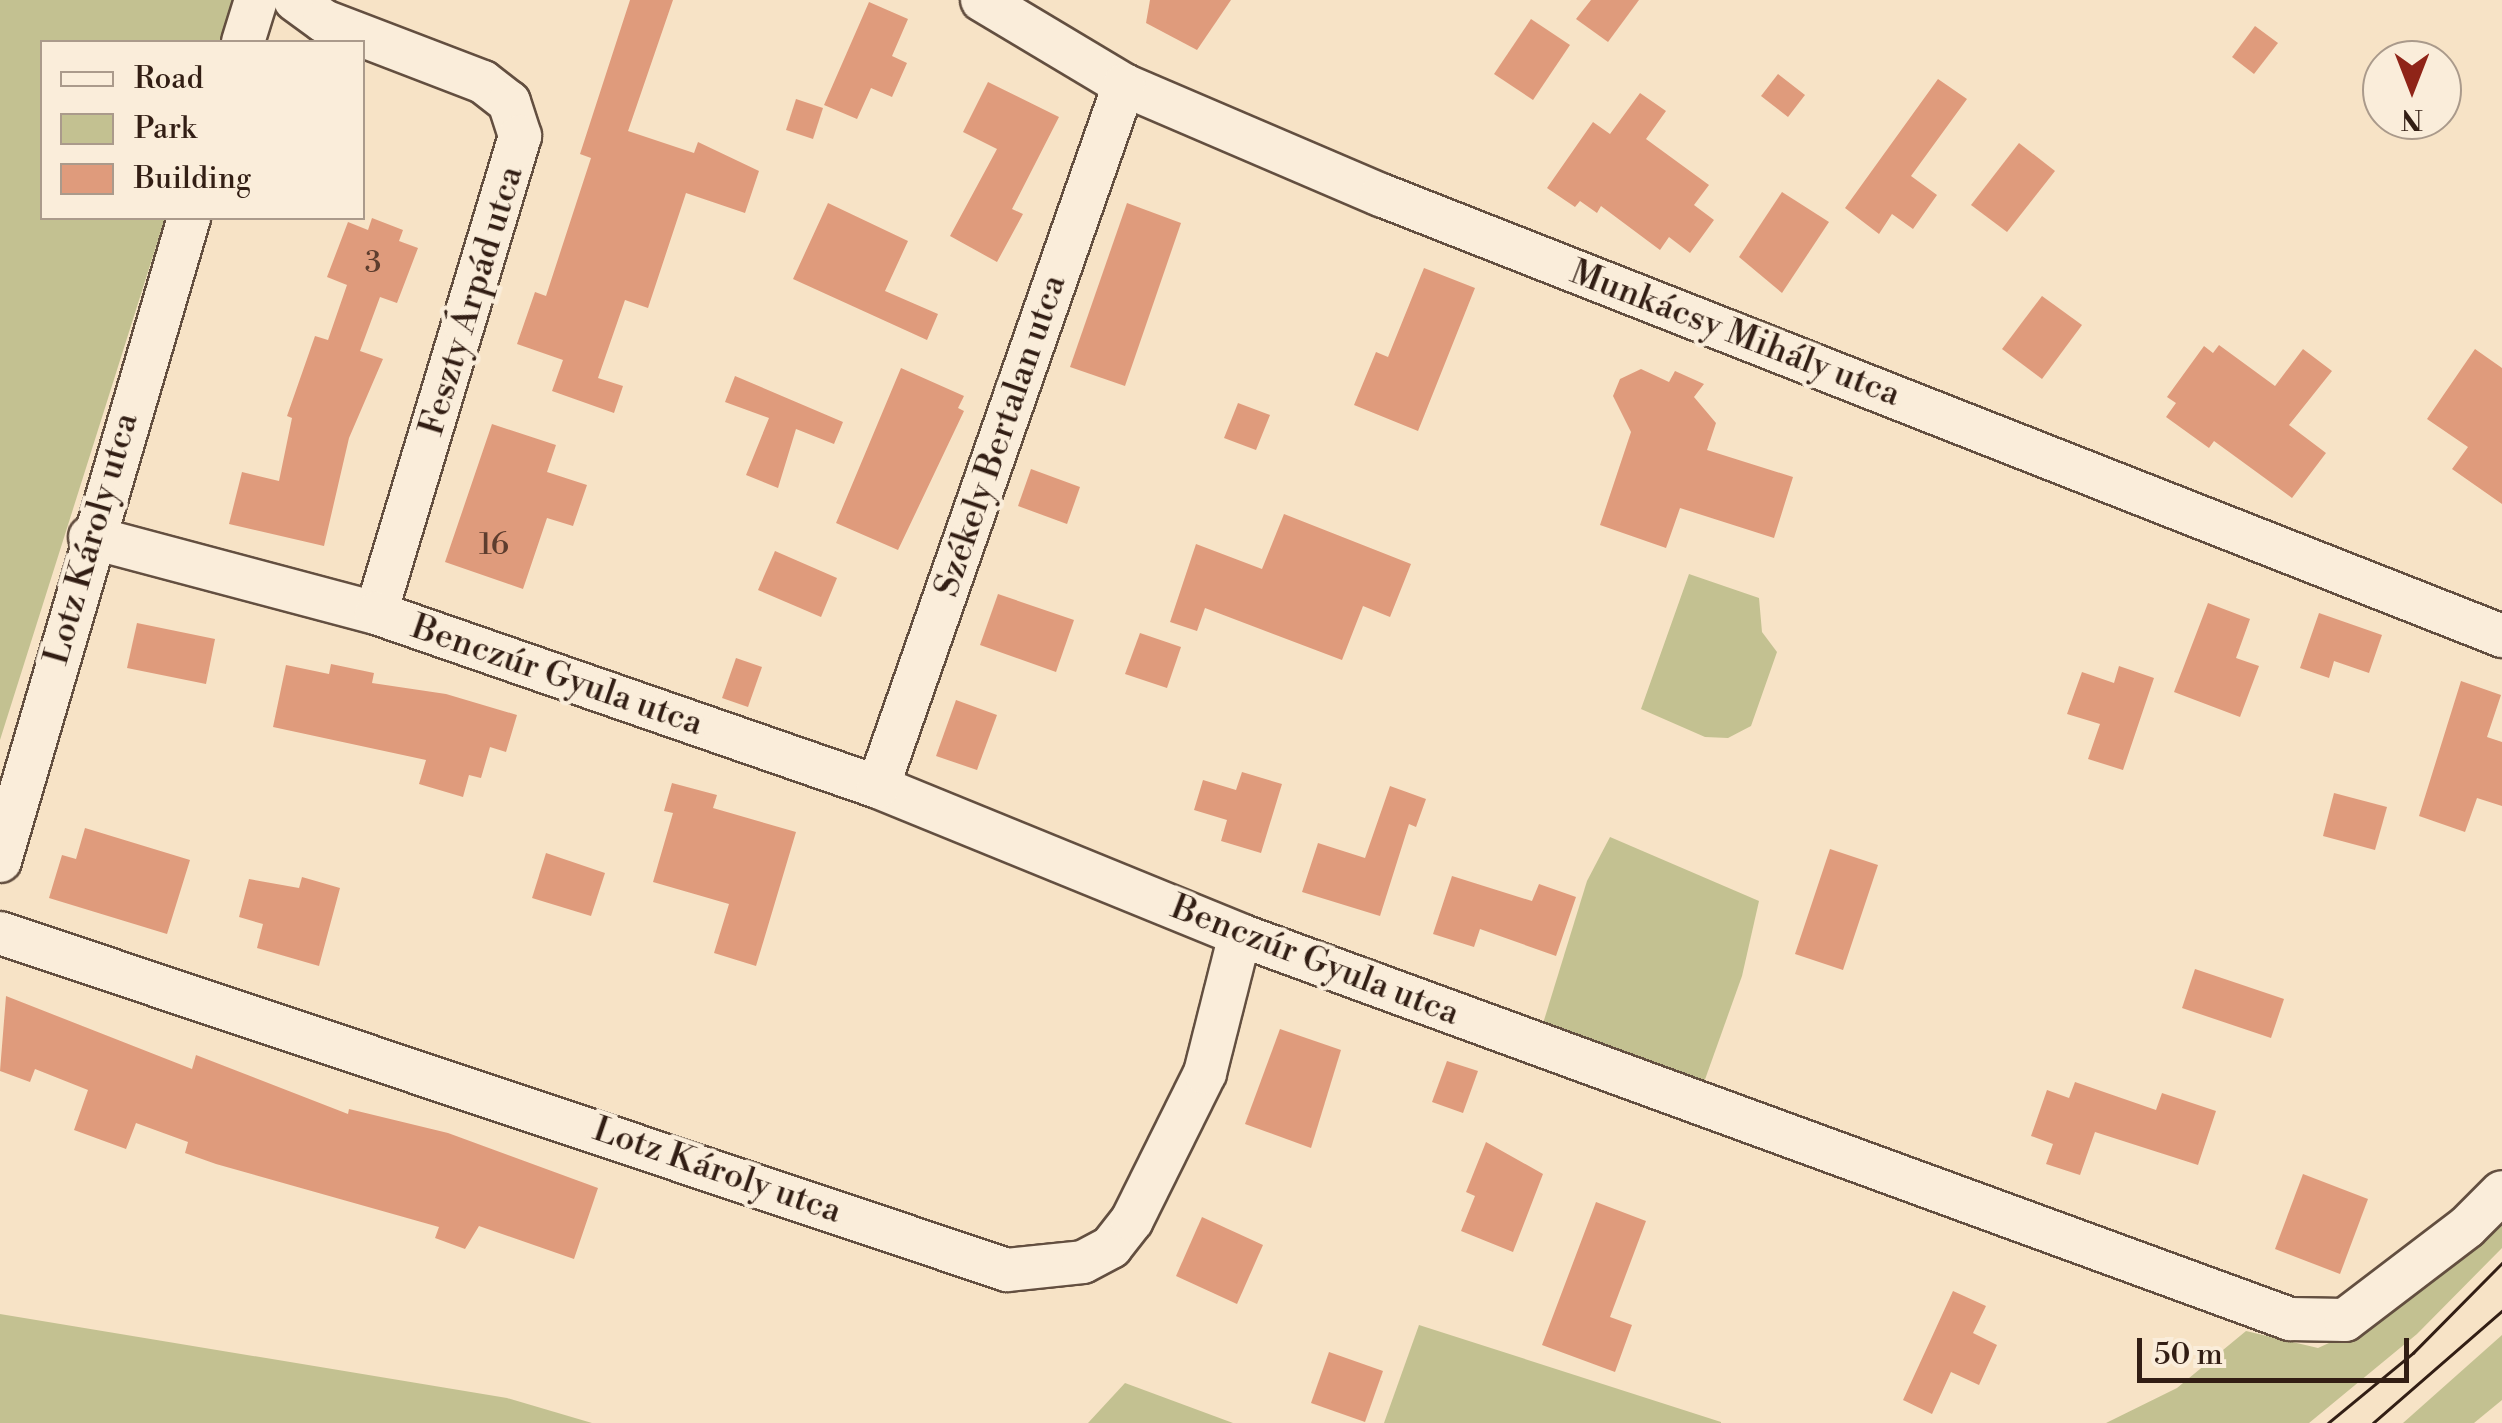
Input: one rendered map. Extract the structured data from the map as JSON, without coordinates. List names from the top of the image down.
{
  "streets": {
    "street": [
      "Feszty Árpád utca",
      "Munkácsy Mihály utca",
      "Székely Bertalan utca",
      "Lotz Károly utca",
      "Benczúr Gyula utca"
    ]
  },
  "crossings": [
    ["Feszty Árpád utca", "Benczúr Gyula utca"],
    ["Munkácsy Mihály utca", "Székely Bertalan utca"],
    ["Székely Bertalan utca", "Benczúr Gyula utca"],
    ["Lotz Károly utca", "Benczúr Gyula utca"]
  ],
  "house_numbers": ["3", "16"],
  "legend": ["Road", "Park", "Building"],
  "scale_bar": "50 m",
  "north": "bottom"
}
